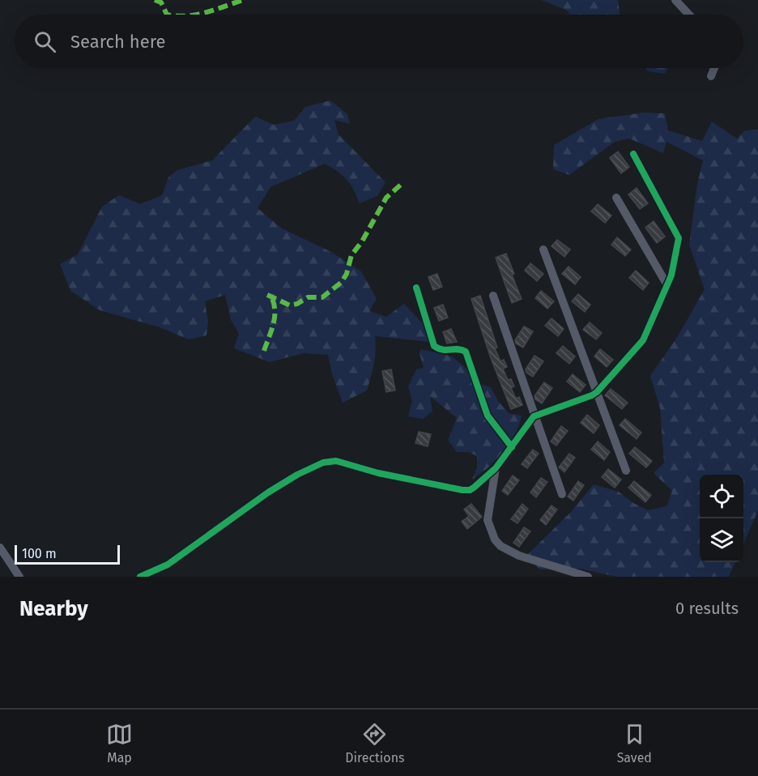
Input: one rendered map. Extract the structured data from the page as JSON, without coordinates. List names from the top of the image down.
{
  "scale_bar": "100 m",
  "page": {
    "search": "Search here",
    "scale": "100 m",
    "heading": ["Nearby", "0 results"],
    "nav": ["Map", "Directions", "Saved"]
  }
}
